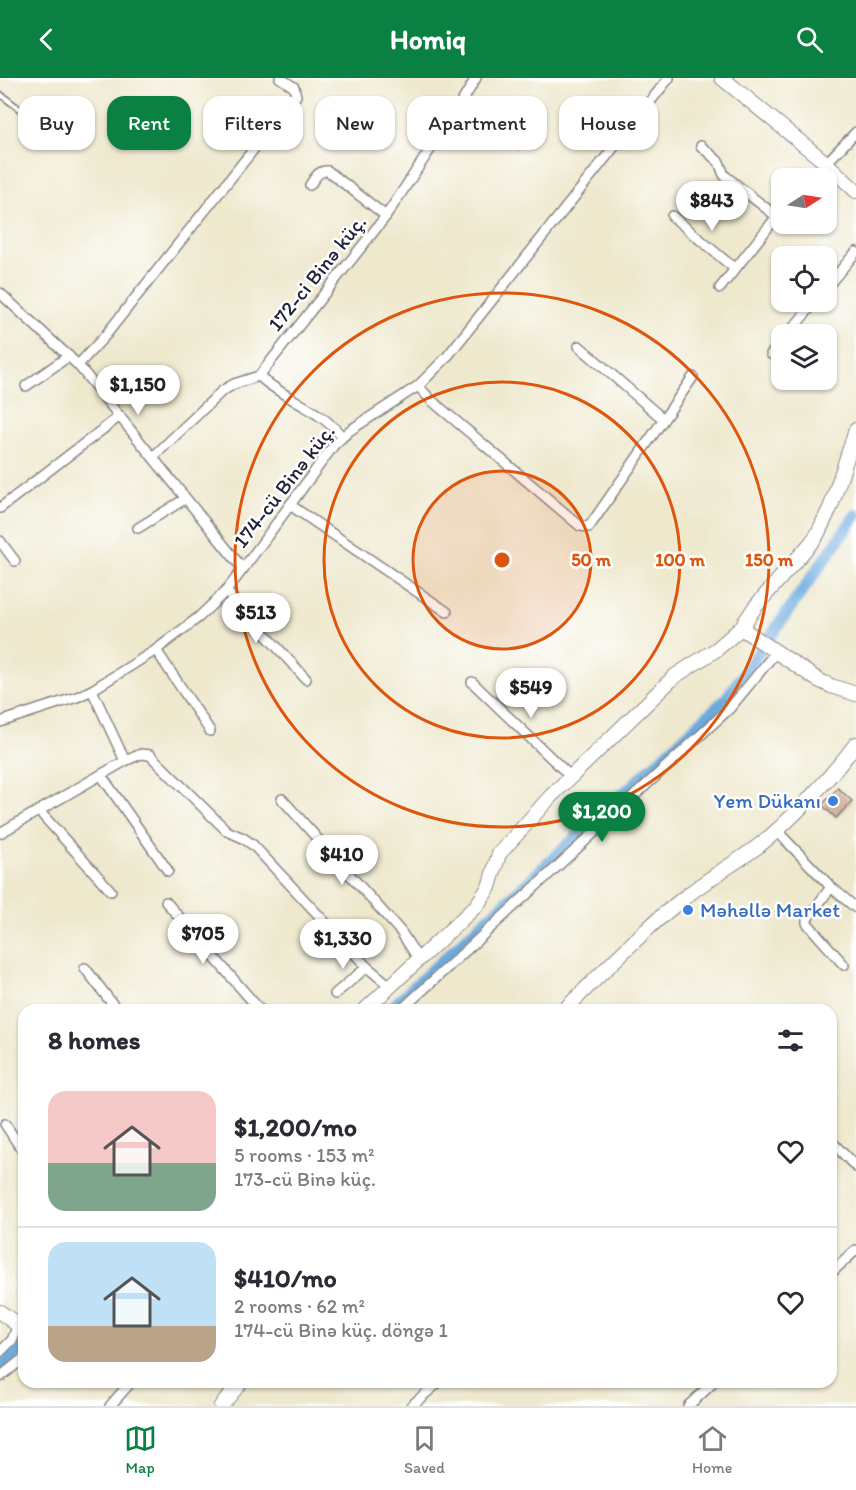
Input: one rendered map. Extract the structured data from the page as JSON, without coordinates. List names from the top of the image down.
{
  "streets": {
    "street": ["172-ci Binə küç.", "174-cü Binə küç."]
  },
  "places": ["Yem Dükanı", "Məhəllə Market"],
  "north": "right",
  "page": {
    "header": "Homiq",
    "chip": [
      "Buy",
      "Rent",
      "Filters",
      "New",
      "Apartment",
      "House"
    ],
    "price": [
      "$843",
      "$1,150",
      "$513",
      "$549",
      "$1,200",
      "$410",
      "$705",
      "$1,330"
    ],
    "heading": "8 homes",
    "list": [
      {
        "name": "$1,200/mo",
        "note": "5 rooms · 153 m² · 173-cü Binə küç."
      },
      {
        "name": "$410/mo",
        "note": "2 rooms · 62 m² · 174-cü Binə küç. döngə 1"
      }
    ],
    "tabs": ["Map", "Saved", "Home"]
  },
  "rings": ["50 m", "100 m", "150 m"]
}
